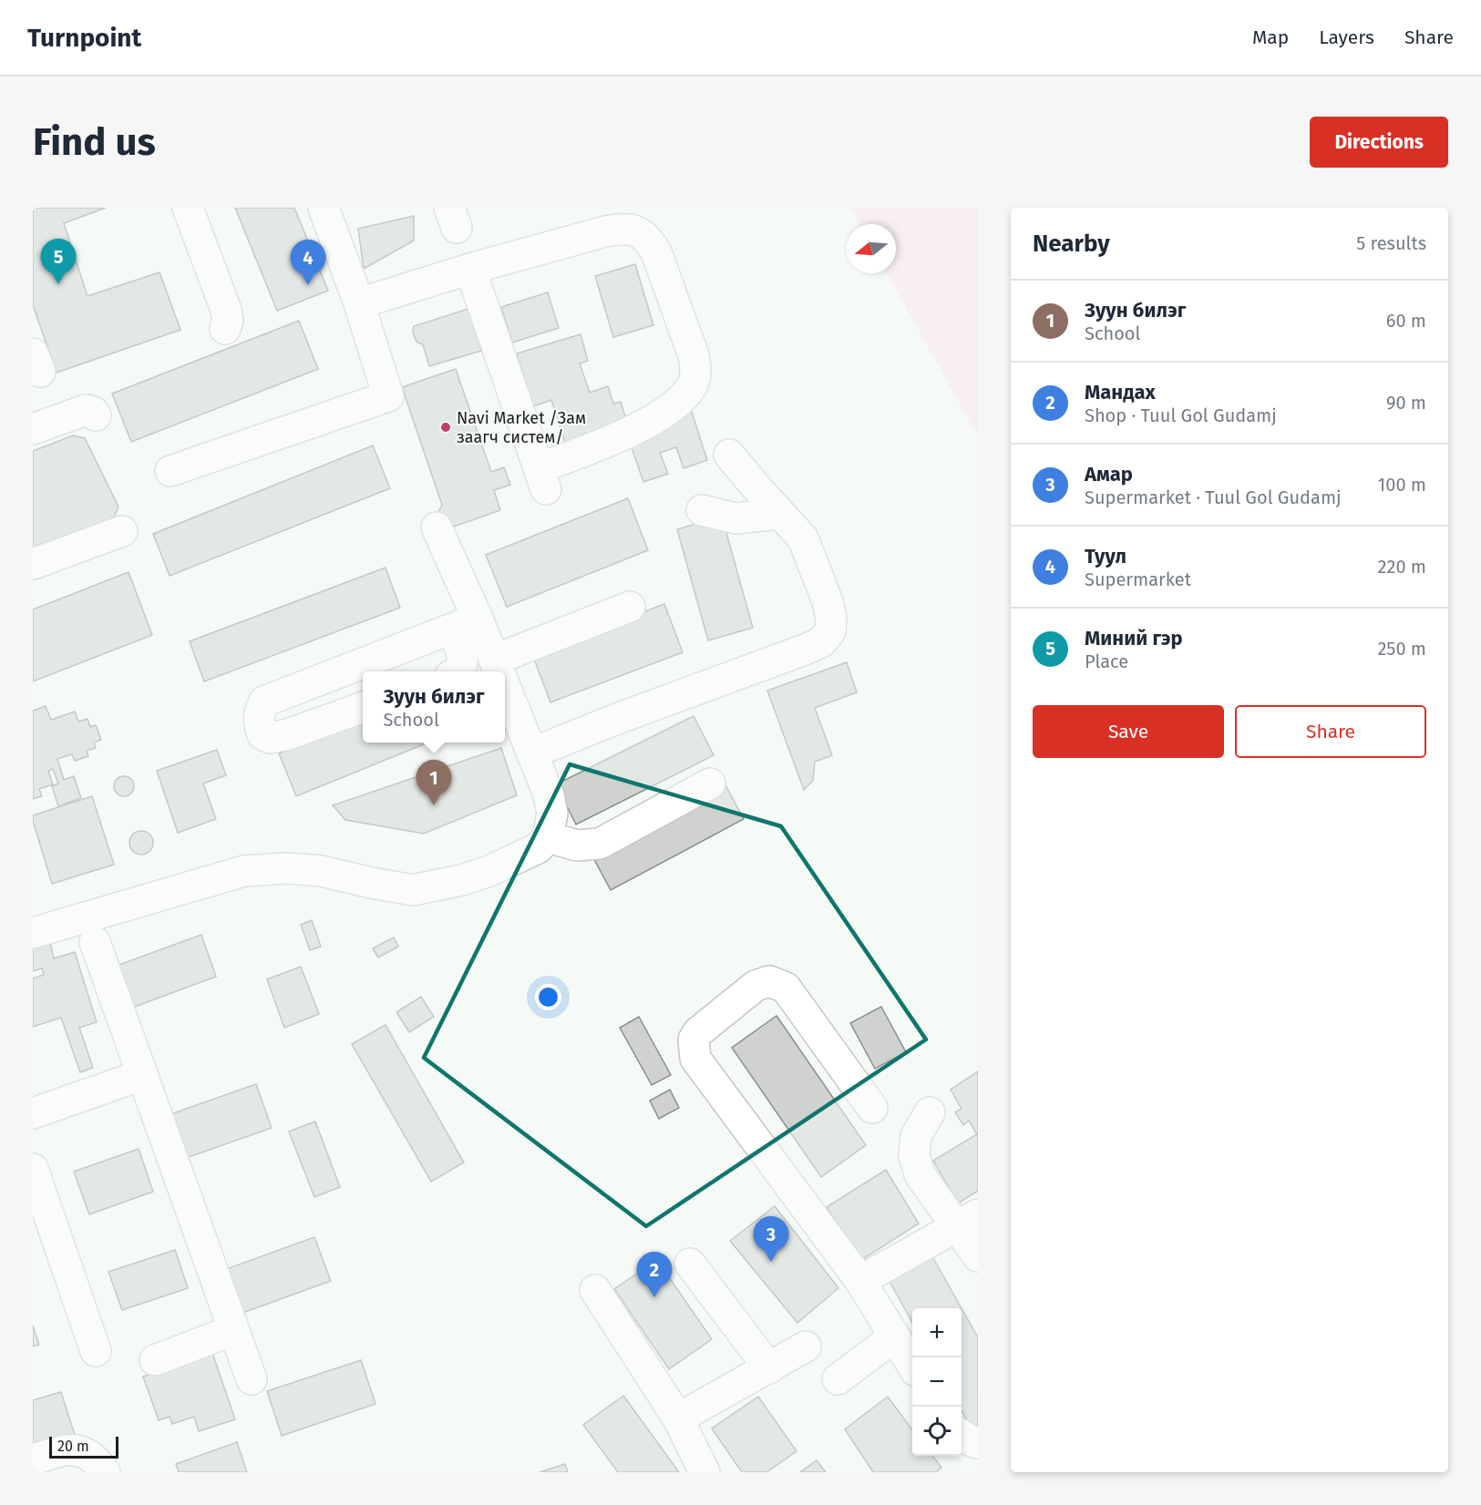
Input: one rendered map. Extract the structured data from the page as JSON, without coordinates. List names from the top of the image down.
{
  "places": ["Navi Market /Зам заагч систем/"],
  "scale_bar": "20 m",
  "north": "left",
  "page": {
    "header": "Turnpoint",
    "nav": ["Map", "Layers", "Share"],
    "buttons": [
      "Directions",
      ["Save", "Share"]
    ],
    "title": "Find us",
    "heading": ["Nearby", "5 results"],
    "pins": [
      "5",
      "4",
      "1",
      "3",
      "2"
    ],
    "list": [
      {
        "mark": "1",
        "name": "Зуун билэг",
        "note": "School",
        "value": "60 m"
      },
      {
        "mark": "2",
        "name": "Мандах",
        "note": "Shop · Tuul Gol Gudamj",
        "value": "90 m"
      },
      {
        "mark": "3",
        "name": "Амар",
        "note": "Supermarket · Tuul Gol Gudamj",
        "value": "100 m"
      },
      {
        "mark": "4",
        "name": "Туул",
        "note": "Supermarket",
        "value": "220 m"
      },
      {
        "mark": "5",
        "name": "Миний гэр",
        "note": "Place",
        "value": "250 m"
      }
    ],
    "popup": ["Зуун билэг", "School"],
    "map_buttons": ["+", "−"],
    "scale": "20 m"
  }
}
